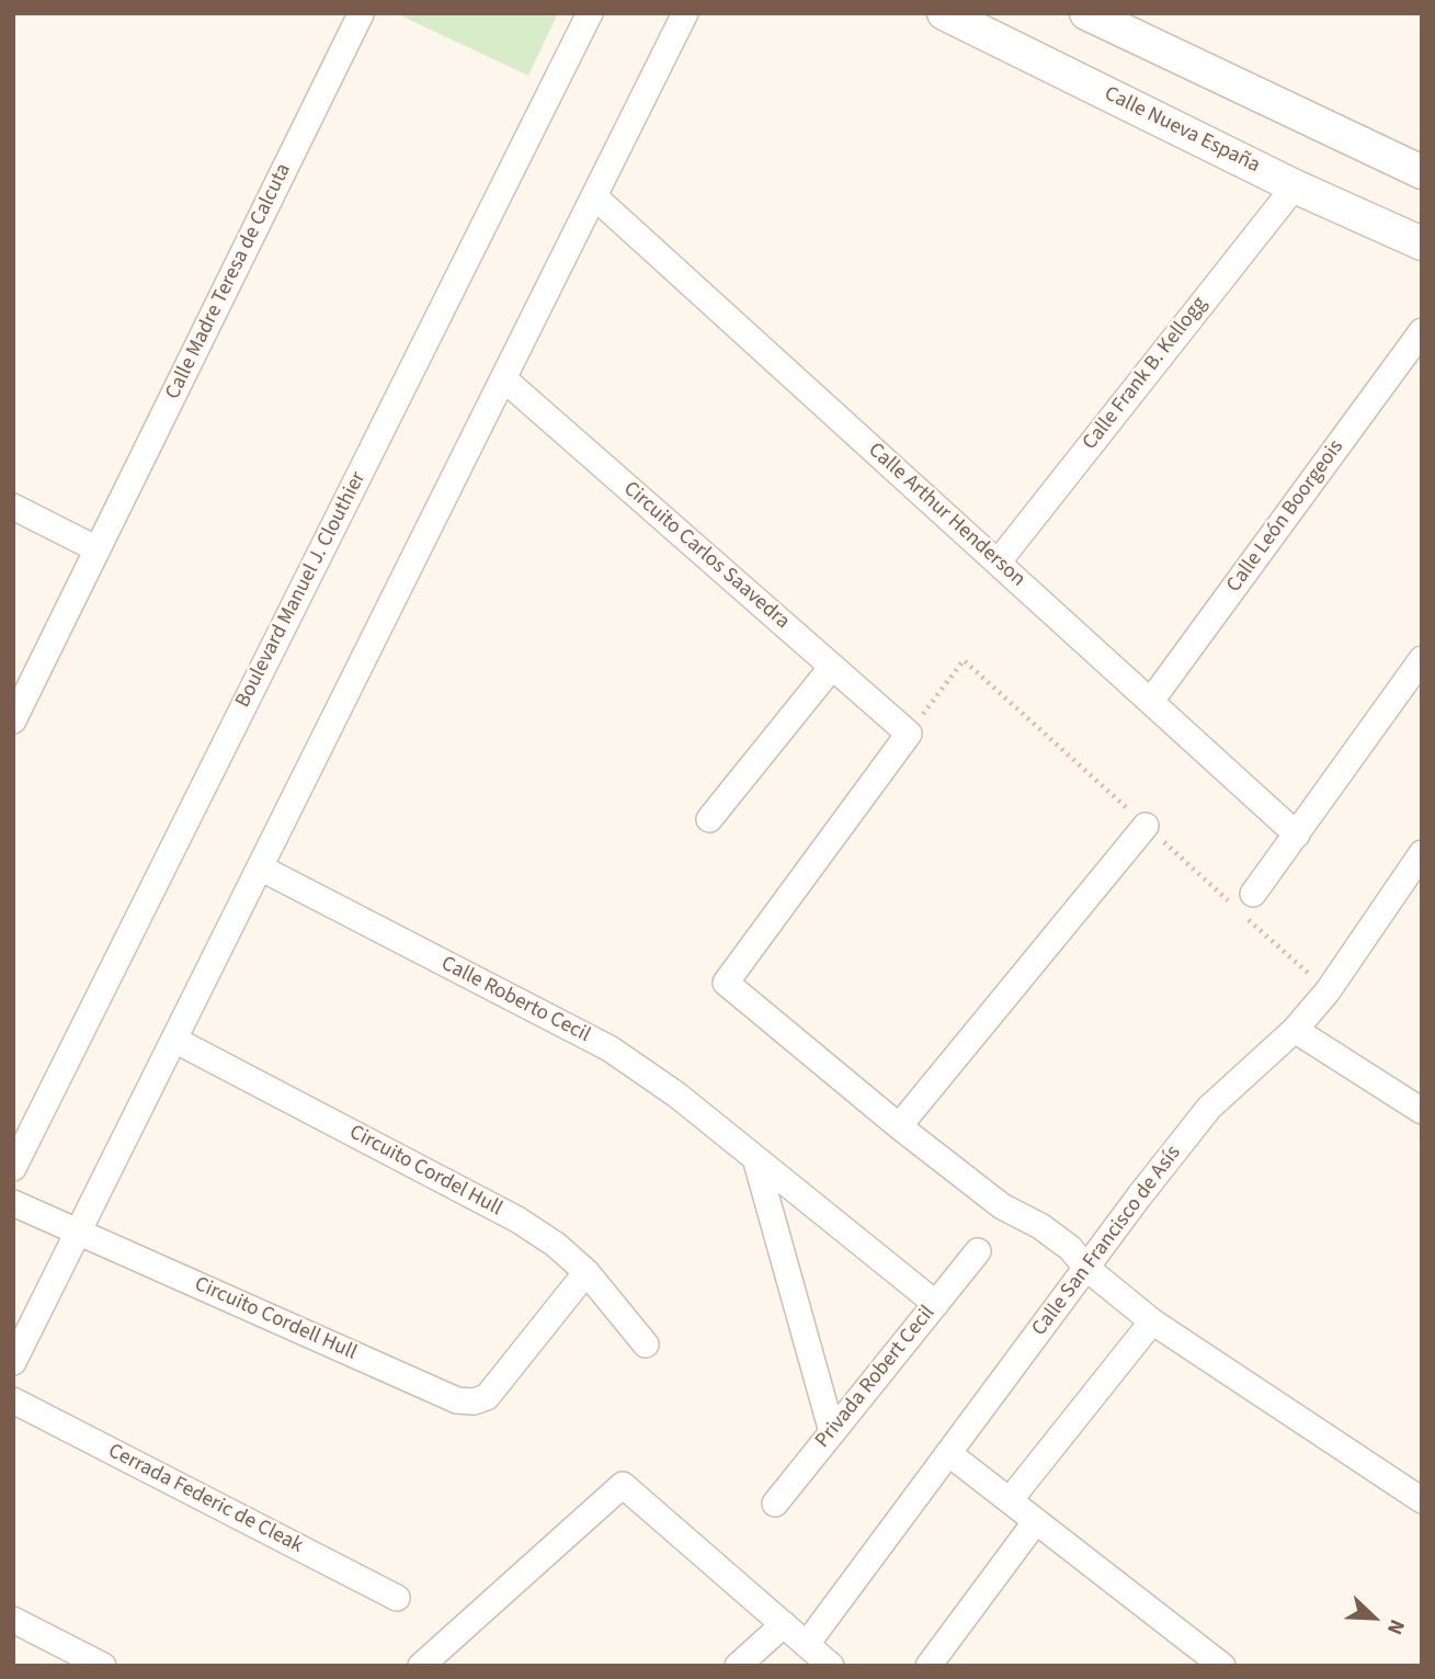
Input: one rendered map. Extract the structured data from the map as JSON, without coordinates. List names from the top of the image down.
{
  "streets": {
    "street": [
      "Calle Nueva España",
      "Calle Madre Teresa de Calcuta",
      "Calle Frank B. Kellogg",
      "Calle Arthur Henderson",
      "Calle León Boorgeois",
      "Circuito Carlos Saavedra",
      "Boulevard Manuel J. Clouthier",
      "Calle Roberto Cecil",
      "Circuito Cordel Hull",
      "Calle San Francisco de Asís",
      "Circuito Cordell Hull",
      "Privada Robert Cecil",
      "Cerrada Federic de Cleak"
    ]
  },
  "crossings": [
    ["Calle Nueva España", "Calle Frank B. Kellogg"],
    ["Calle Frank B. Kellogg", "Calle Arthur Henderson"],
    ["Calle Arthur Henderson", "Calle León Boorgeois"],
    ["Calle Roberto Cecil", "Privada Robert Cecil"],
    ["Circuito Cordel Hull", "Circuito Cordell Hull"]
  ],
  "north": "bottom right"
}
